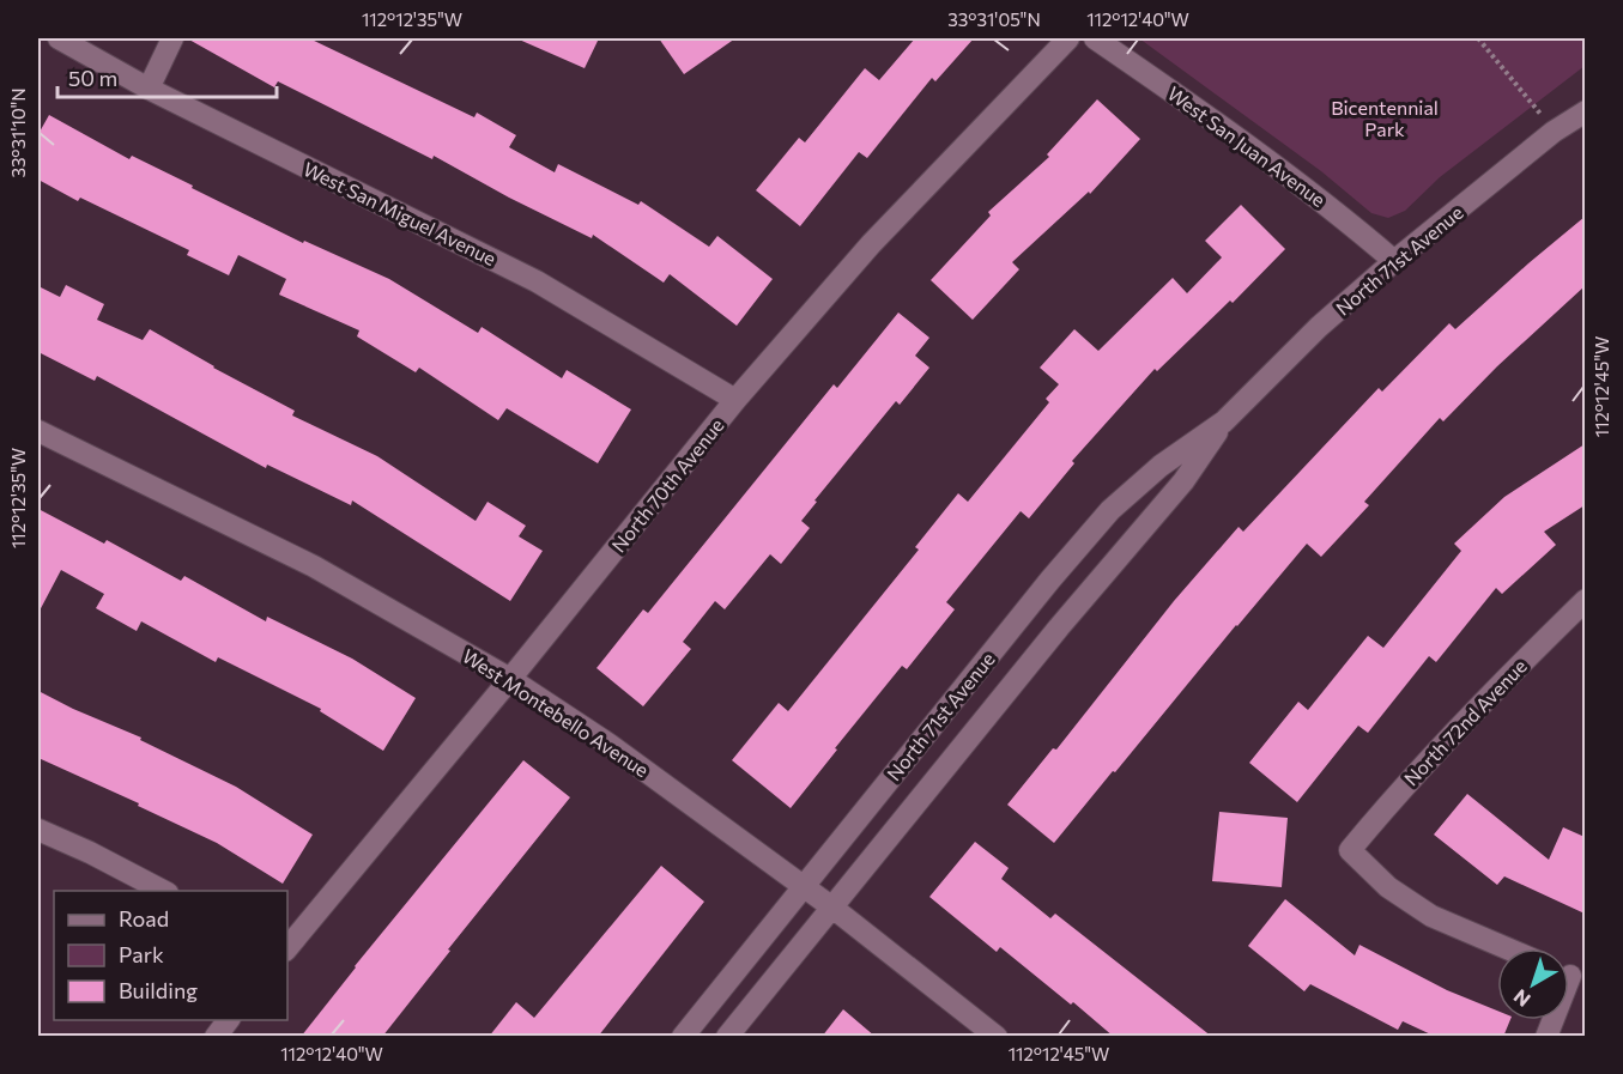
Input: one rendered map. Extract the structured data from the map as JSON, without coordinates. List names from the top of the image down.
{
  "streets": {
    "street": [
      "West San Juan Avenue",
      "West San Miguel Avenue",
      "North 71st Avenue",
      "North 70th Avenue",
      "West Montebello Avenue",
      "North 72nd Avenue"
    ]
  },
  "crossings": [
    ["West San Juan Avenue", "North 71st Avenue"],
    ["West San Miguel Avenue", "North 70th Avenue"],
    ["North 71st Avenue", "West Montebello Avenue"],
    ["North 70th Avenue", "West Montebello Avenue"]
  ],
  "parks": ["Bicentennial Park"],
  "legend": ["Road", "Park", "Building"],
  "scale_bar": "50 m",
  "north": "bottom left",
  "coordinates": [
    "112°12'35\"W",
    "33°31'05\"N",
    "112°12'40\"W",
    "33°31'10\"N",
    "112°12'45\"W"
  ]
}
